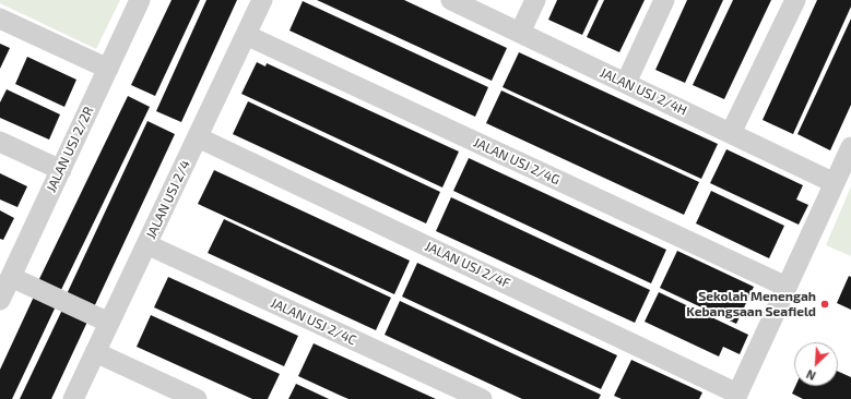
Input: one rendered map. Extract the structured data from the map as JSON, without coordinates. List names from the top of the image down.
{
  "streets": {
    "street": [
      "JALAN USJ 2/4H",
      "JALAN USJ 2/2R",
      "JALAN USJ 2/4G",
      "JALAN USJ 2/4",
      "JALAN USJ 2/4F",
      "JALAN USJ 2/4C"
    ]
  },
  "crossings": [
    ["JALAN USJ 2/4G", "JALAN USJ 2/4"],
    ["JALAN USJ 2/4", "JALAN USJ 2/4F"],
    ["JALAN USJ 2/4", "JALAN USJ 2/4C"]
  ],
  "places": ["Sekolah Menengah Kebangsaan Seafield"],
  "north": "bottom left"
}
